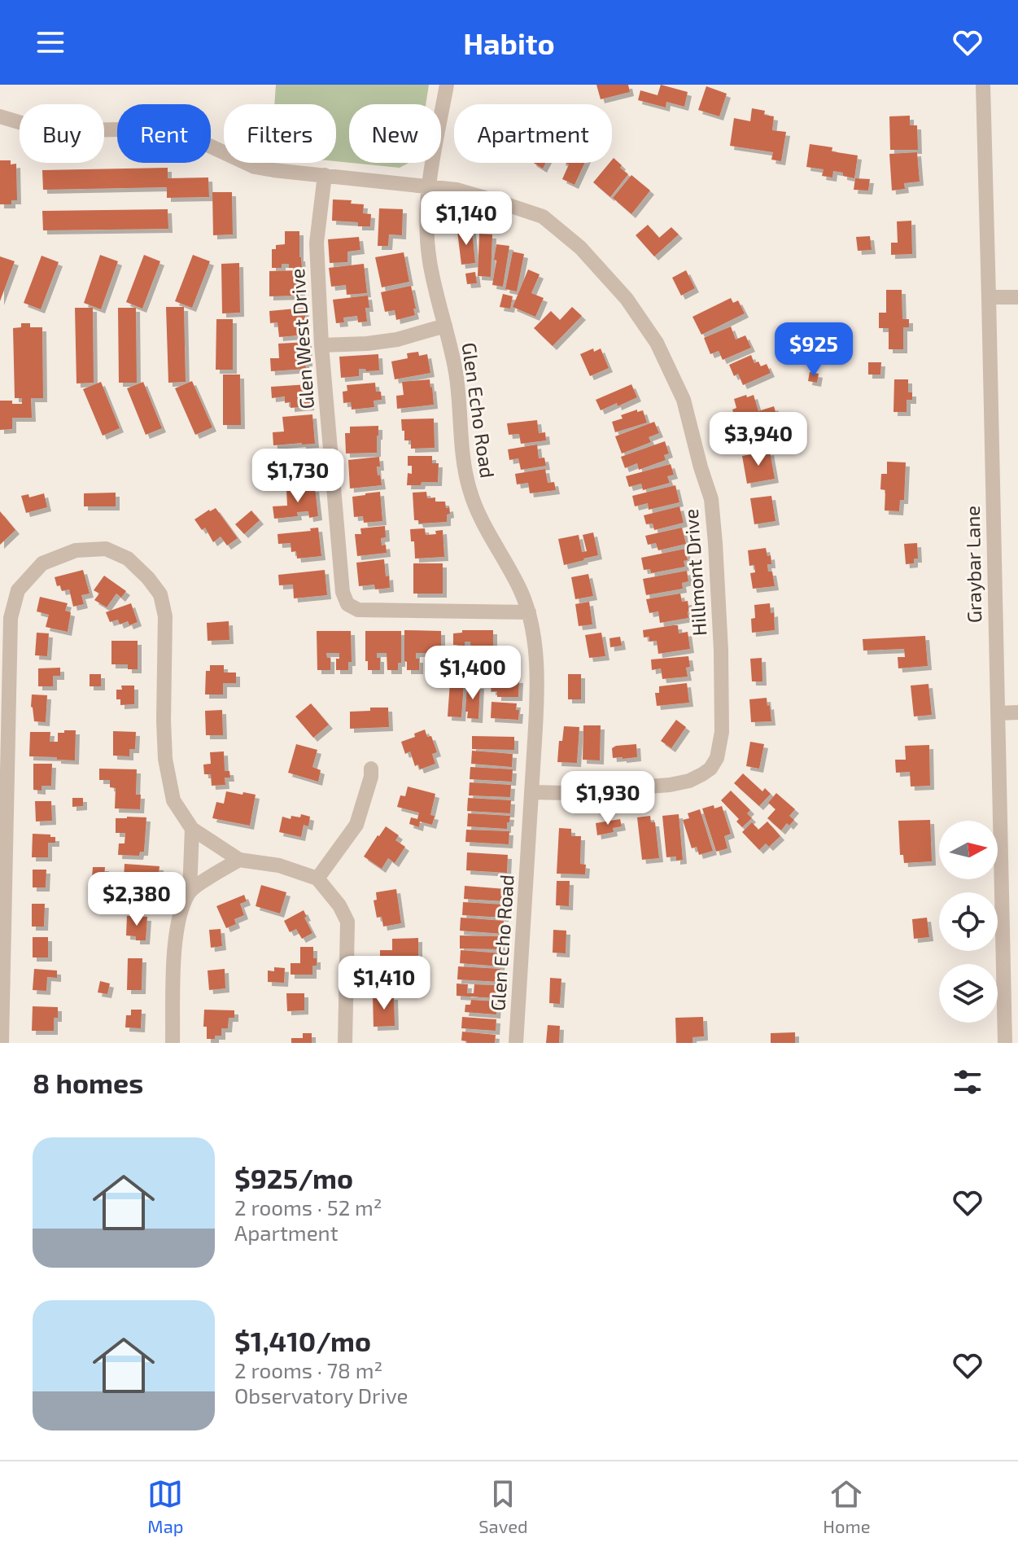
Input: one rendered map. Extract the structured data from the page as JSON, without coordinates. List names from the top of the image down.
{
  "streets": {
    "street": [
      "Glen West Drive",
      "Glen Echo Road",
      "Graybar Lane",
      "Hillmont Drive"
    ]
  },
  "crossings": [
    ["Glen West Drive", "Glen Echo Road"],
    ["Glen West Drive", "Hillmont Drive"],
    ["Glen Echo Road", "Hillmont Drive"]
  ],
  "north": "right",
  "page": {
    "header": "Habito",
    "chip": [
      "Buy",
      "Rent",
      "Filters",
      "New",
      "Apartment"
    ],
    "price": [
      "$1,140",
      "$925",
      "$3,940",
      "$1,730",
      "$1,400",
      "$1,930",
      "$2,380",
      "$1,410"
    ],
    "heading": "8 homes",
    "list": [
      {
        "name": "$925/mo",
        "note": "2 rooms · 52 m² · Apartment"
      },
      {
        "name": "$1,410/mo",
        "note": "2 rooms · 78 m² · Observatory Drive"
      }
    ],
    "tabs": ["Map", "Saved", "Home"]
  }
}
